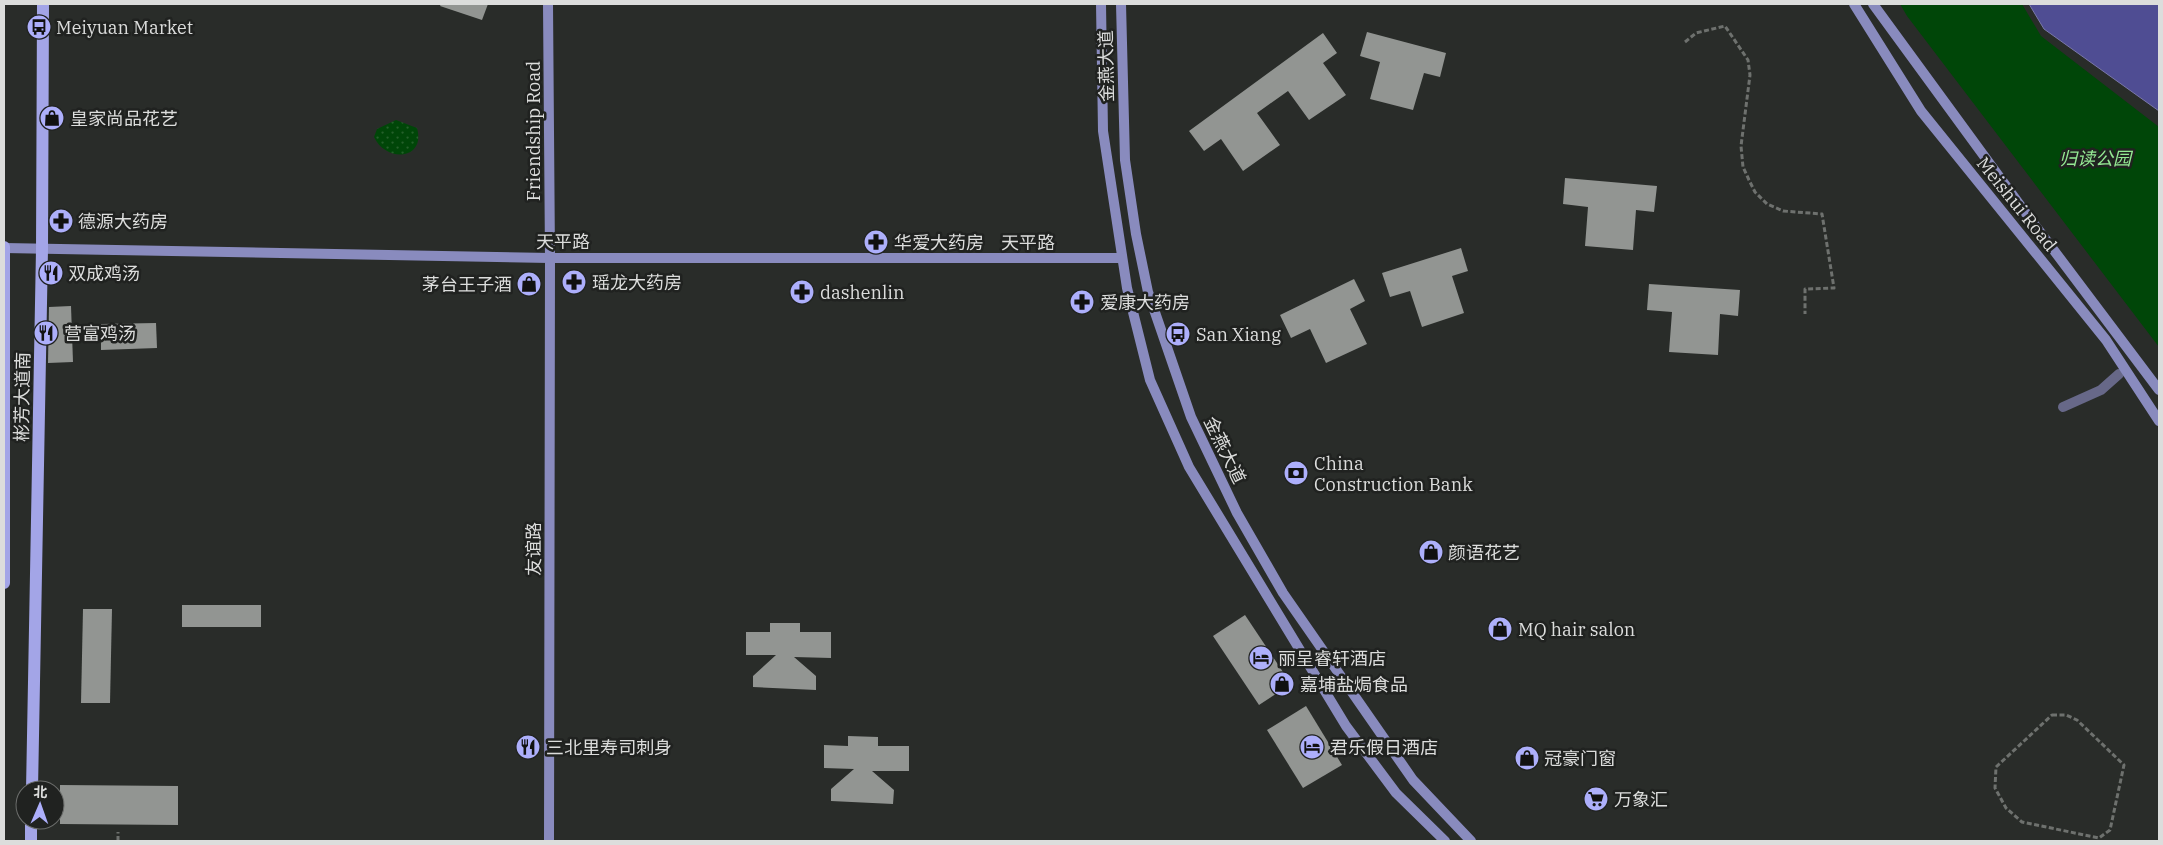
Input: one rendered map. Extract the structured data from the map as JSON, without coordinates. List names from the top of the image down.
{
  "streets": {
    "main road": [
      "金燕大道",
      "Friendship Road",
      "Meishui Road",
      "天平路",
      "彬芳大道南",
      "友谊路"
    ]
  },
  "crossings": [
    ["金燕大道", "天平路"],
    ["Friendship Road", "天平路"],
    ["Friendship Road", "友谊路"],
    ["天平路", "彬芳大道南"],
    ["天平路", "友谊路"]
  ],
  "parks": ["归读公园"],
  "places": {
    "bus stop": ["Meiyuan Market", "San Xiang"],
    "shop": [
      "皇家尚品花艺",
      "茅台王子酒",
      "颜语花艺",
      "MQ hair salon",
      "嘉埔盐焗食品",
      "冠豪门窗"
    ],
    "pharmacy": [
      "德源大药房",
      "华爱大药房",
      "瑶龙大药房",
      "dashenlin",
      "爱康大药房"
    ],
    "restaurant": ["双成鸡汤", "营富鸡汤", "三北里寿司刺身"],
    "bank": ["China Construction Bank"],
    "hotel": ["丽呈睿轩酒店", "君乐假日酒店"],
    "supermarket": ["万象汇"]
  },
  "north": "top"
}
